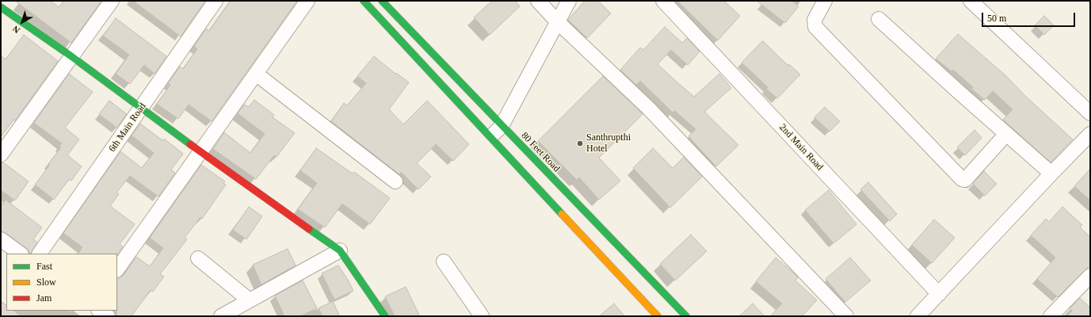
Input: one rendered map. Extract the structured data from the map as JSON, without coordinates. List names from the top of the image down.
{
  "streets": {
    "main road": ["80 Feet Road"],
    "street": ["6th Main Road", "2nd Main Road"]
  },
  "places": ["Santhrupthi Hotel"],
  "legend": ["Fast", "Slow", "Jam"],
  "scale_bar": "50 m",
  "north": "bottom left"
}
